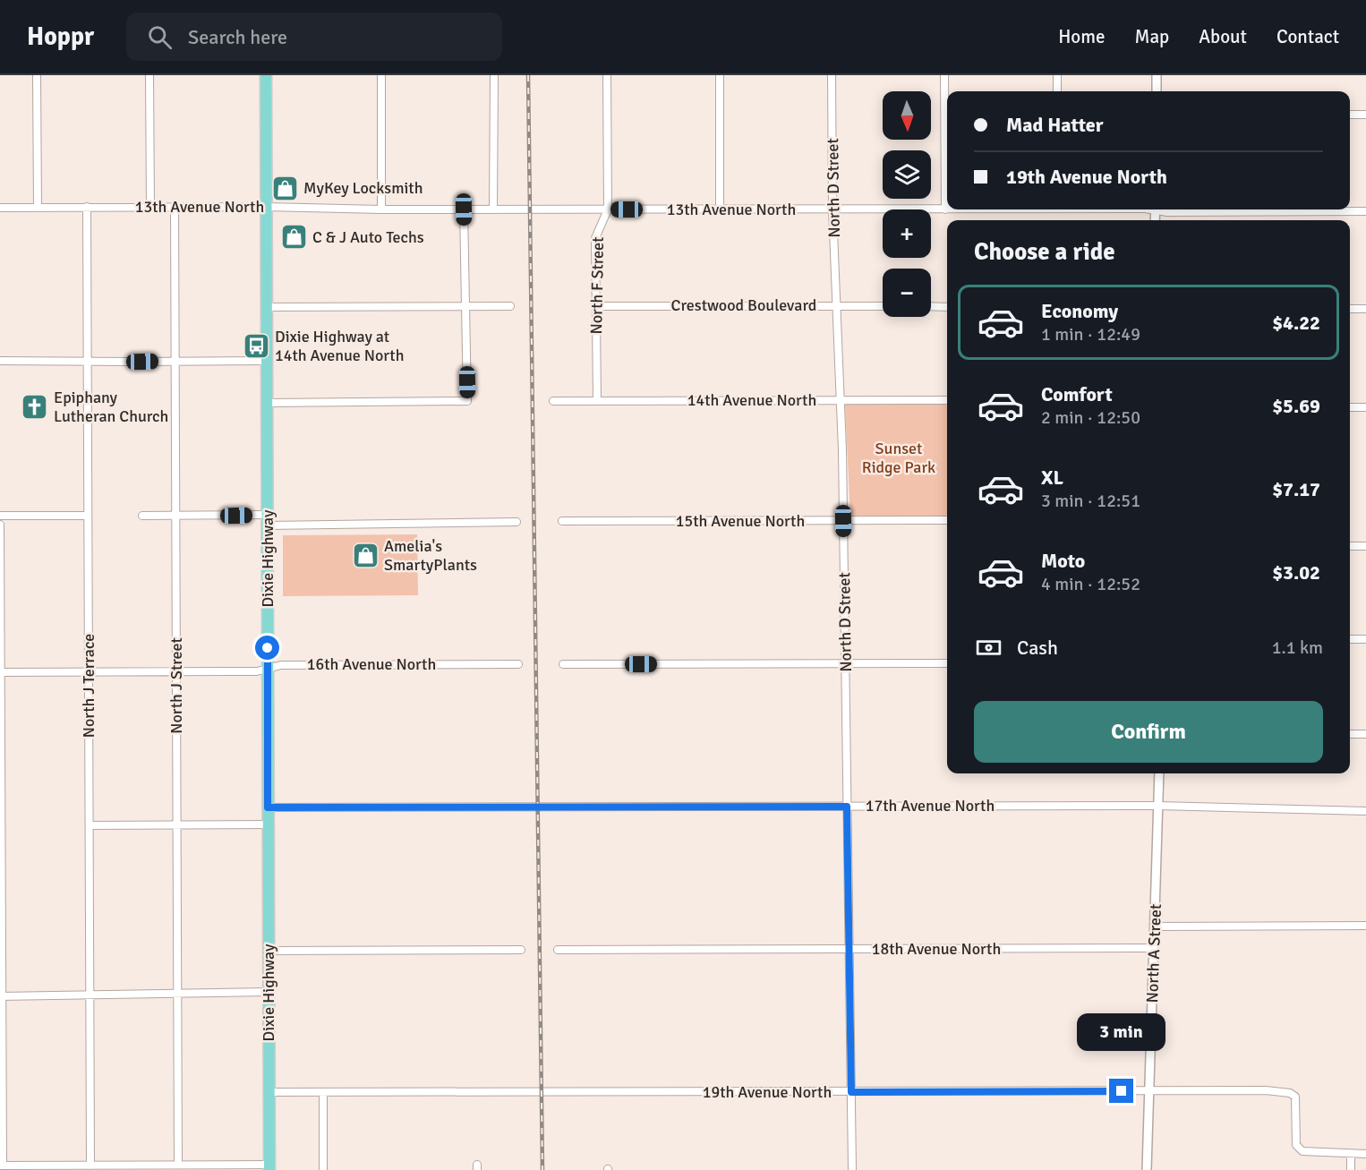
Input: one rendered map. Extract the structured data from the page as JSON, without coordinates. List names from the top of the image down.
{
  "streets": {
    "main road": ["Dixie Highway"],
    "street": [
      "North D Street",
      "13th Avenue North",
      "North F Street",
      "Crestwood Boulevard",
      "14th Avenue North",
      "15th Avenue North",
      "16th Avenue North",
      "North J Terrace",
      "North J Street",
      "17th Avenue North",
      "18th Avenue North",
      "North A Street",
      "19th Avenue North"
    ]
  },
  "crossings": [
    ["North D Street", "13th Avenue North"],
    ["North D Street", "Crestwood Boulevard"],
    ["North D Street", "14th Avenue North"],
    ["North D Street", "15th Avenue North"],
    ["North D Street", "17th Avenue North"],
    ["North D Street", "18th Avenue North"],
    ["North D Street", "19th Avenue North"],
    ["13th Avenue North", "North F Street"],
    ["13th Avenue North", "Dixie Highway"],
    ["13th Avenue North", "North J Terrace"],
    ["13th Avenue North", "North J Street"],
    ["North F Street", "Crestwood Boulevard"],
    ["North F Street", "14th Avenue North"],
    ["Dixie Highway", "16th Avenue North"],
    ["Dixie Highway", "17th Avenue North"],
    ["Dixie Highway", "19th Avenue North"],
    ["16th Avenue North", "North J Terrace"],
    ["16th Avenue North", "North J Street"],
    ["17th Avenue North", "North A Street"],
    ["18th Avenue North", "North A Street"],
    ["North A Street", "19th Avenue North"]
  ],
  "parks": ["Sunset Ridge Park"],
  "places": {
    "shop": ["MyKey Locksmith", "C & J Auto Techs", "Amelia's SmartyPlants"],
    "bus stop": ["Dixie Highway at 14th Avenue North"],
    "church": ["Epiphany Lutheran Church"]
  },
  "north": "bottom",
  "page": {
    "header": "Hoppr",
    "search": "Search here",
    "nav": [
      "Home",
      "Map",
      "About",
      "Contact"
    ],
    "map_buttons": ["+", "−"],
    "banner": ["Mad Hatter", "19th Avenue North"],
    "heading": "Choose a ride",
    "list": [
      {
        "name": "Economy",
        "note": "1 min · 12:49",
        "value": "$4.22"
      },
      {
        "name": "Comfort",
        "note": "2 min · 12:50",
        "value": "$5.69"
      },
      {
        "name": "XL",
        "note": "3 min · 12:51",
        "value": "$7.17"
      },
      {
        "name": "Moto",
        "note": "4 min · 12:52",
        "value": "$3.02"
      }
    ],
    "pay": ["Cash", "1.1 km"],
    "buttons": "Confirm",
    "bubble": "3 min"
  }
}
